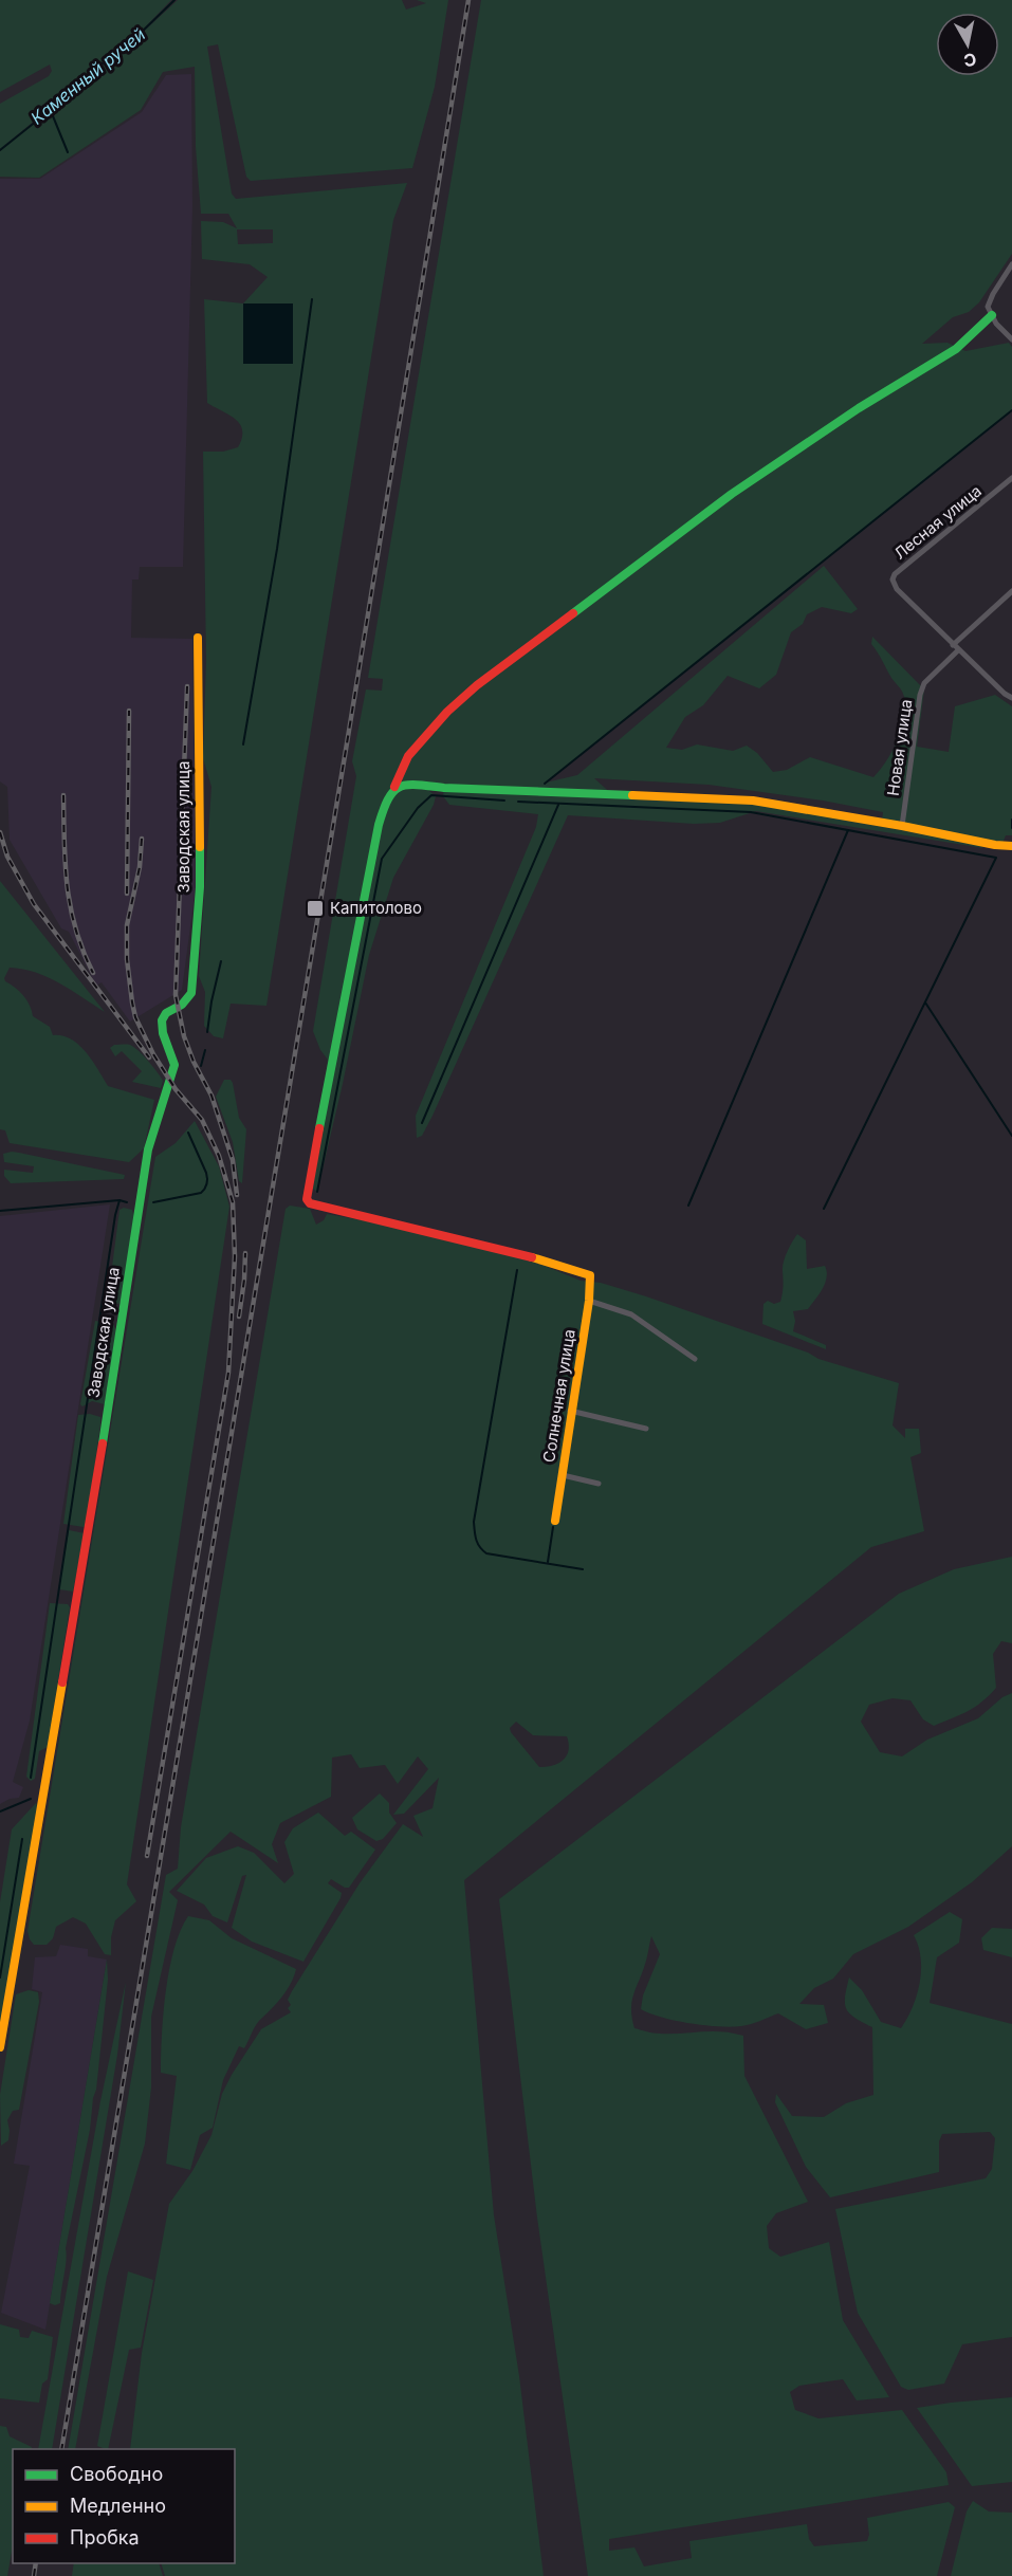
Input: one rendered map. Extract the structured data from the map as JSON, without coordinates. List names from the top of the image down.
{
  "streets": {
    "street": [
      "Лесная улица",
      "Новая улица",
      "Заводская улица",
      "Солнечная улица"
    ]
  },
  "crossings": [
    ["Лесная улица", "Новая улица"]
  ],
  "water": ["Каменный ручей"],
  "places": {
    "transit": ["Капитолово"]
  },
  "legend": ["Свободно", "Медленно", "Пробка"],
  "north": "bottom"
}
